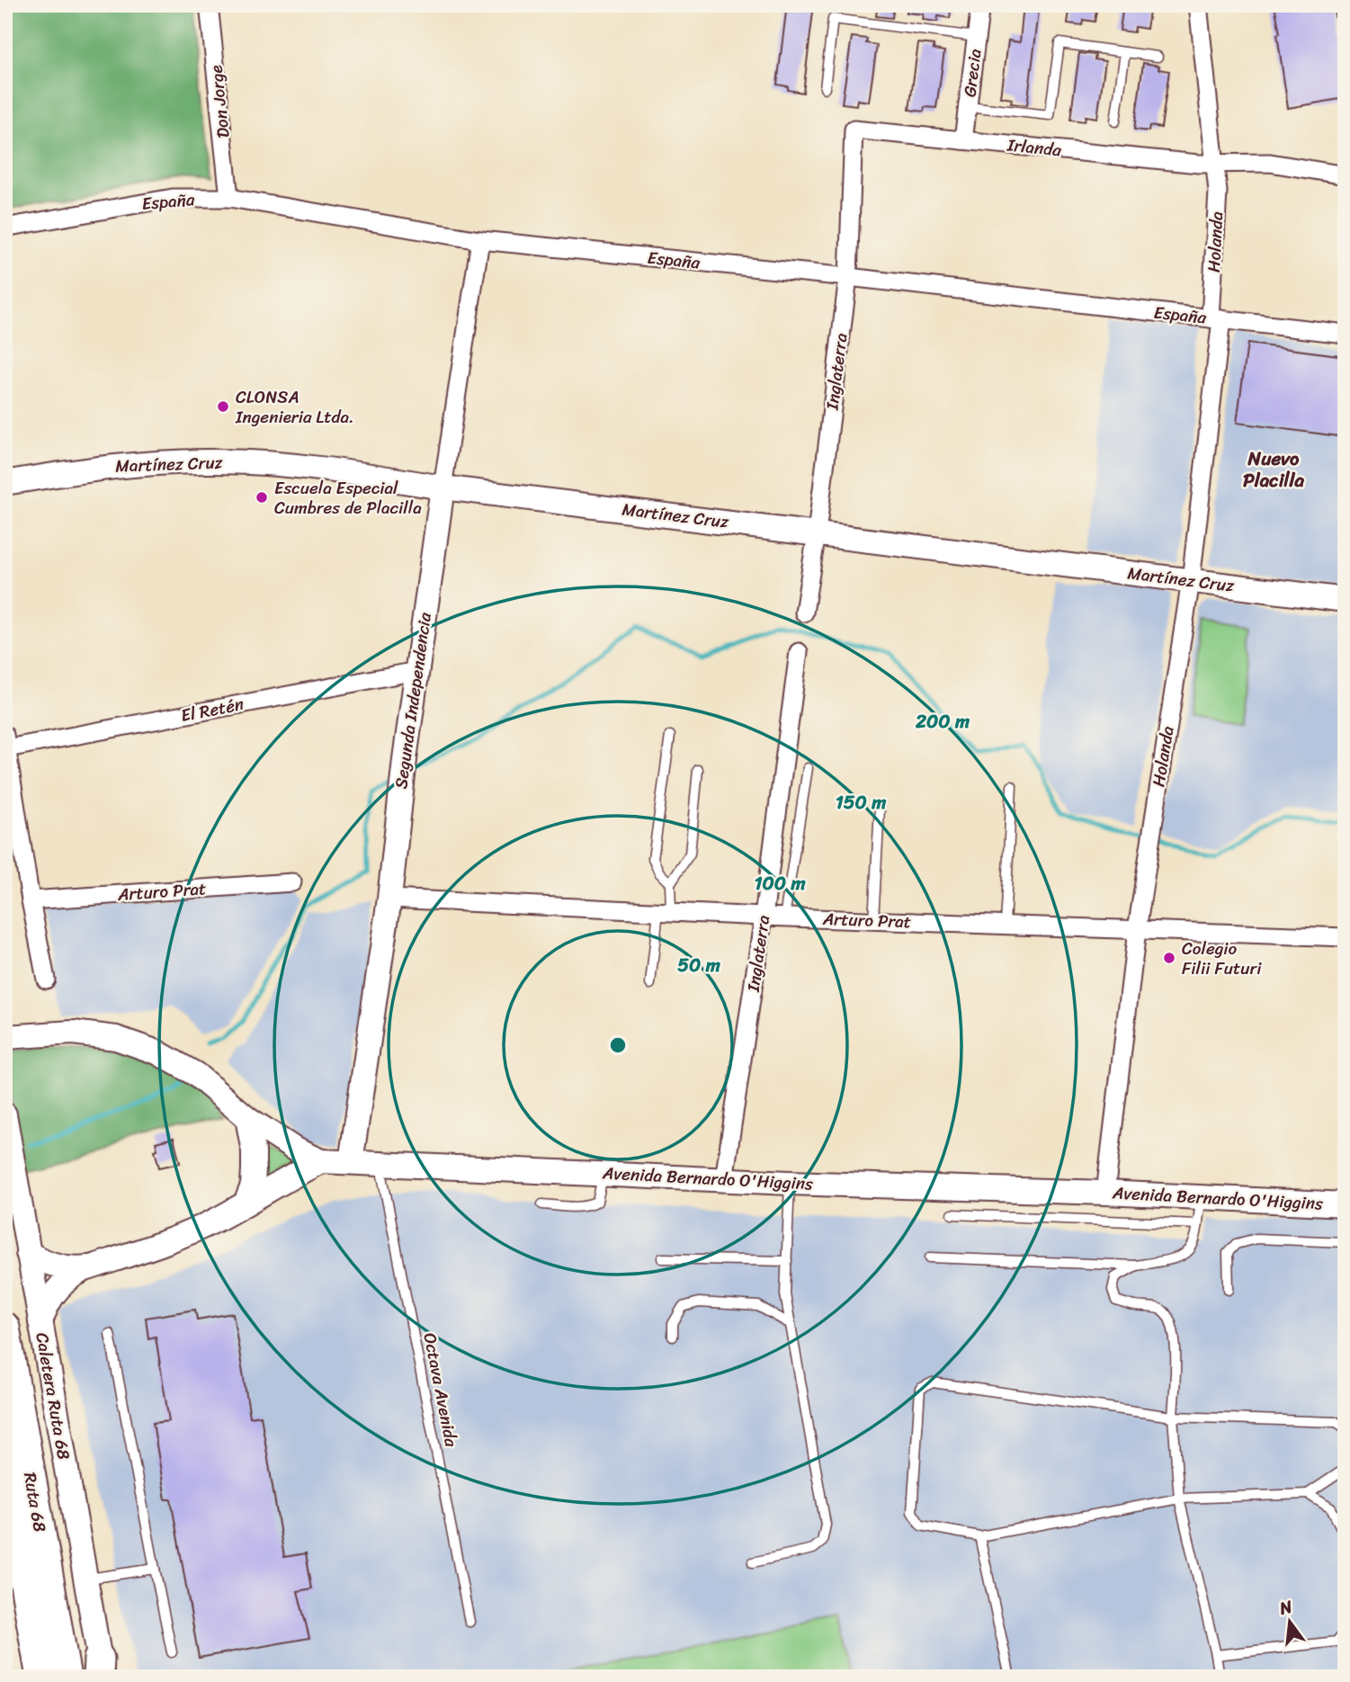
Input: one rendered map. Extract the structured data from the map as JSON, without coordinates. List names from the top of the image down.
{
  "streets": {
    "highway": ["Ruta 68"],
    "street": [
      "Grecia",
      "Don Jorge",
      "Irlanda",
      "España",
      "Holanda",
      "Inglaterra",
      "Martínez Cruz",
      "Segunda Independencia",
      "El Retén",
      "Arturo Prat",
      "Avenida Bernardo O'Higgins",
      "Caletera Ruta 68"
    ],
    "lane": ["Octava Avenida"]
  },
  "crossings": [
    ["Grecia", "Irlanda"],
    ["Don Jorge", "España"],
    ["Irlanda", "Holanda"],
    ["Irlanda", "Inglaterra"],
    ["España", "Holanda"],
    ["España", "Inglaterra"],
    ["España", "Segunda Independencia"],
    ["Holanda", "Martínez Cruz"],
    ["Holanda", "Arturo Prat"],
    ["Holanda", "Avenida Bernardo O'Higgins"],
    ["Inglaterra", "Martínez Cruz"],
    ["Inglaterra", "Arturo Prat"],
    ["Inglaterra", "Avenida Bernardo O'Higgins"],
    ["Martínez Cruz", "Segunda Independencia"],
    ["Segunda Independencia", "El Retén"],
    ["Segunda Independencia", "Arturo Prat"],
    ["Segunda Independencia", "Avenida Bernardo O'Higgins"],
    ["Avenida Bernardo O'Higgins", "Octava Avenida"],
    ["Avenida Bernardo O'Higgins", "Caletera Ruta 68"]
  ],
  "districts": ["Nuevo Placilla"],
  "places": ["CLONSA Ingenieria Ltda.", "Escuela Especial Cumbres de Placilla", "Colegio Filii Futuri"],
  "north": "top",
  "rings": [
    "200 m",
    "150 m",
    "100 m",
    "50 m"
  ]
}
